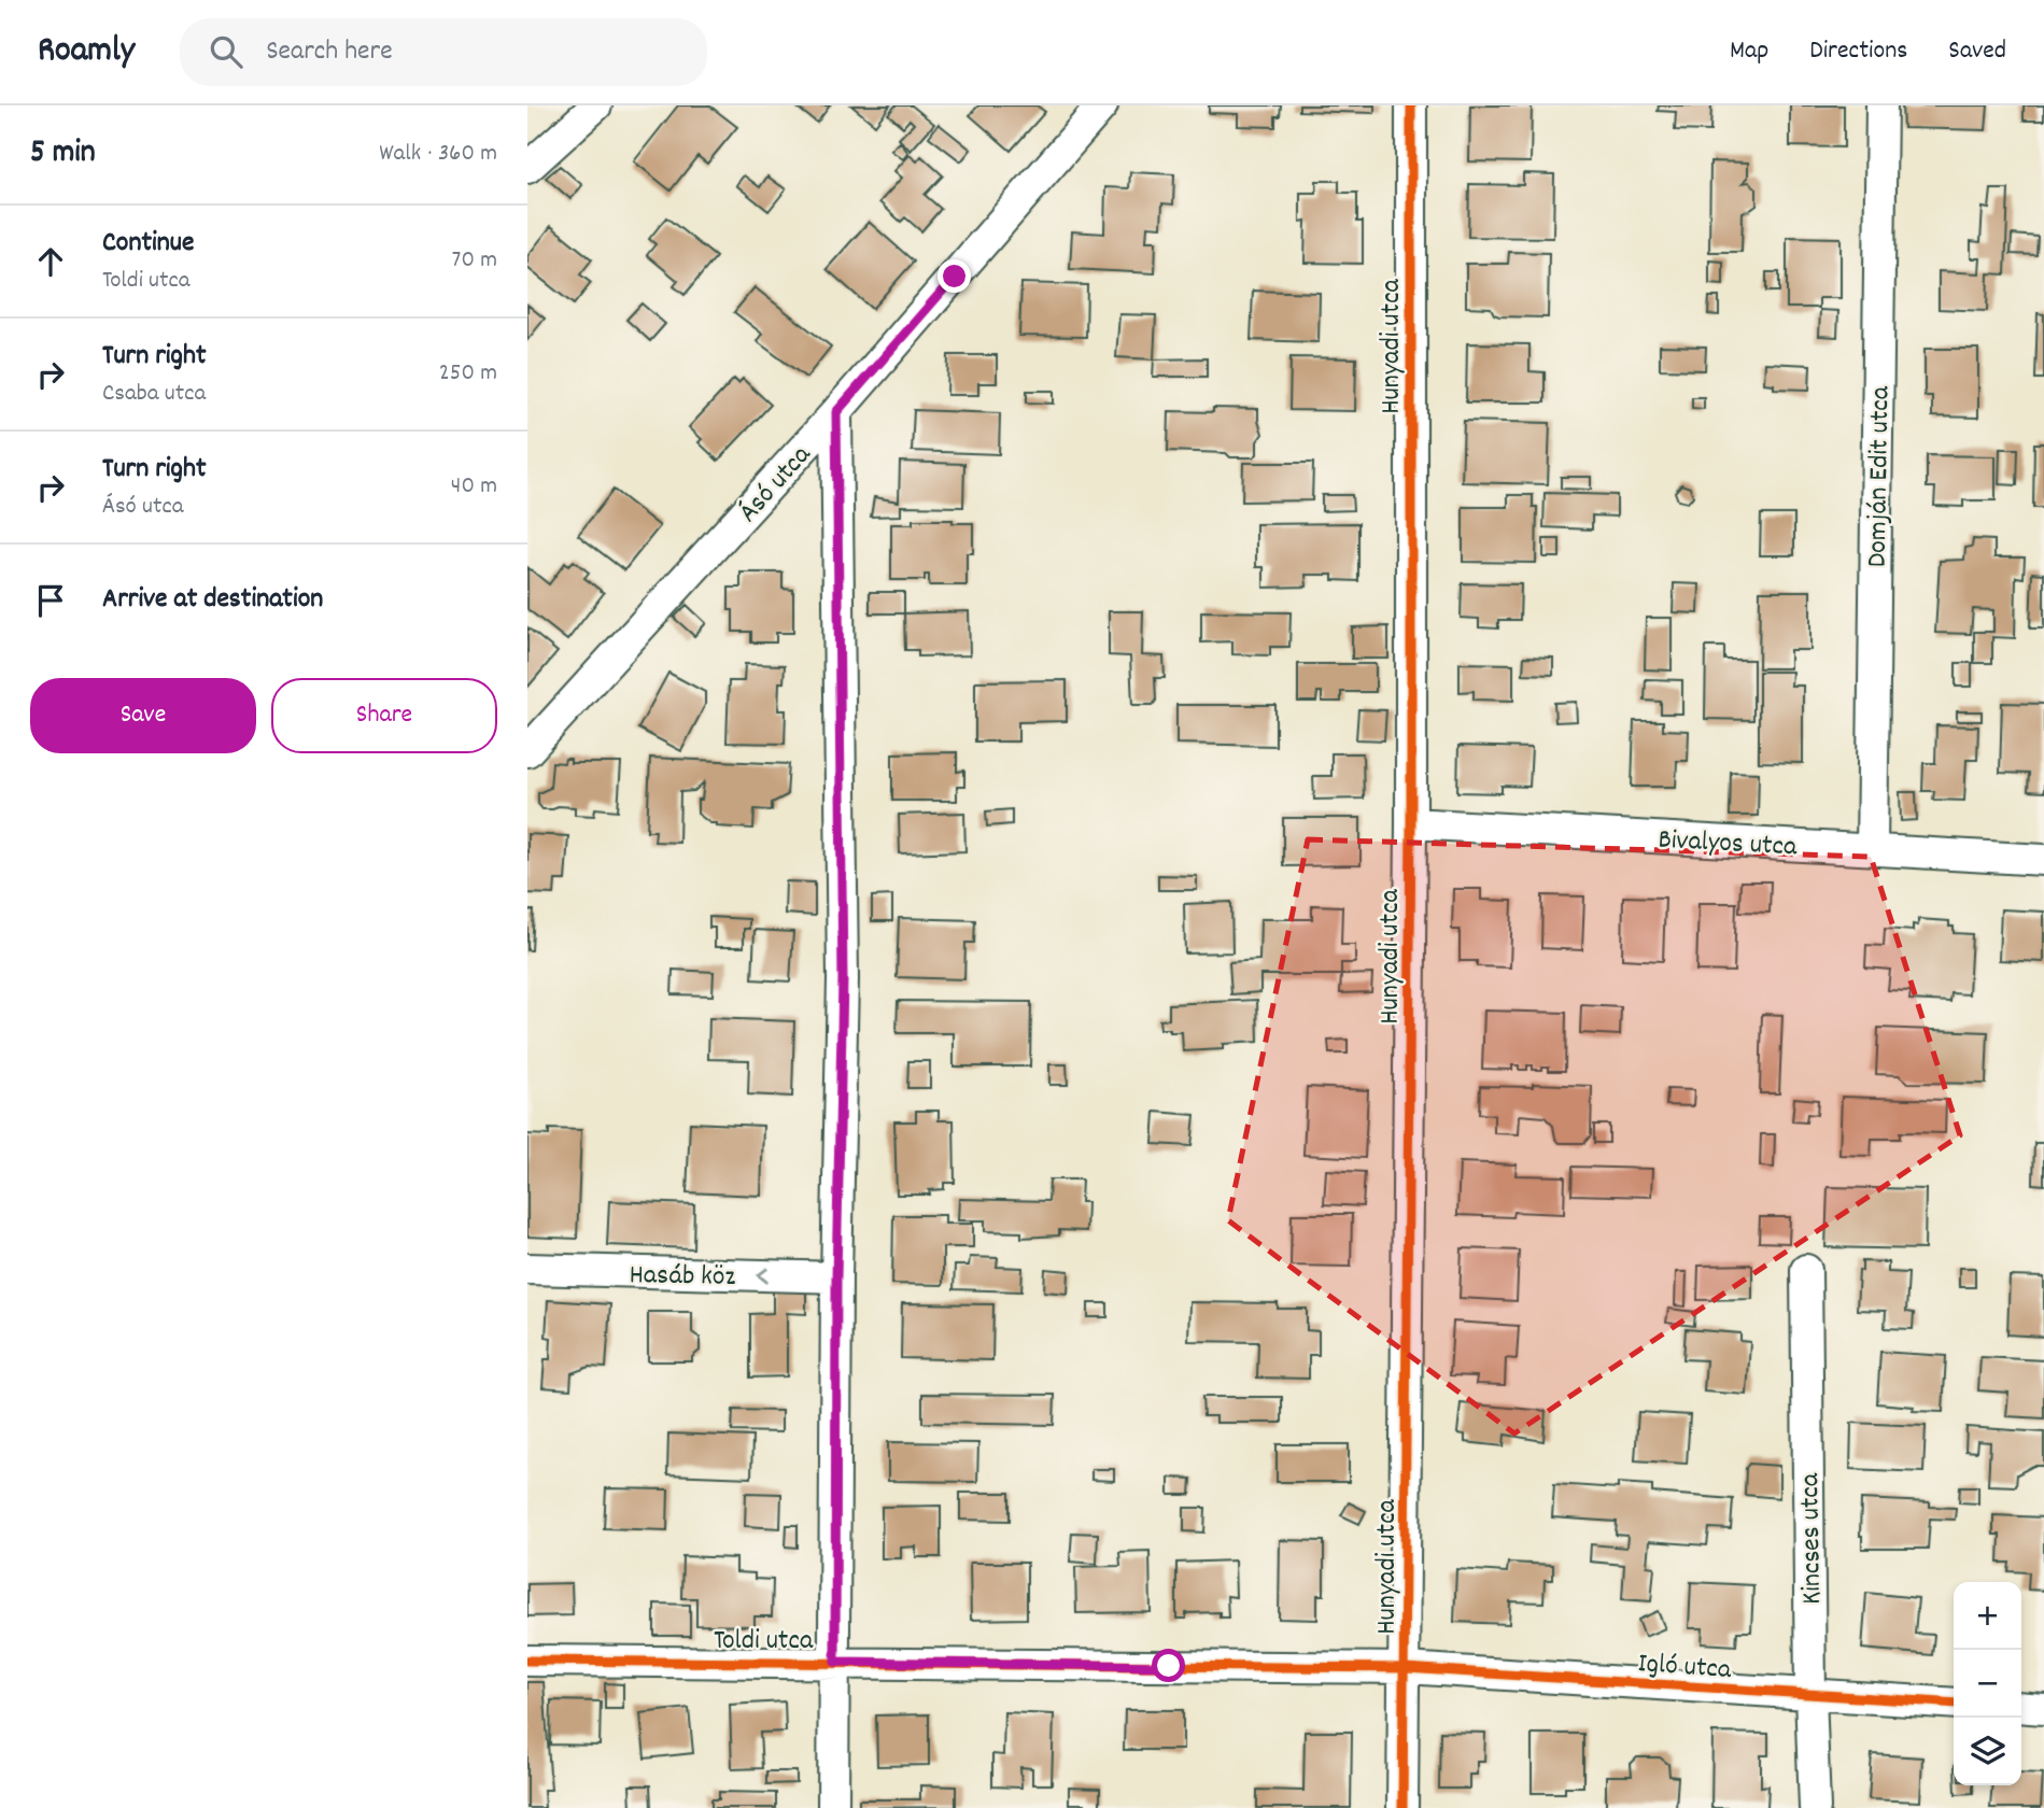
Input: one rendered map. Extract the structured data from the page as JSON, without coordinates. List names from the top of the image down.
{
  "streets": {
    "street": [
      "Hunyadi utca",
      "Domján Edit utca",
      "Ásó utca",
      "Bivalyos utca",
      "Hasáb köz",
      "Kincses utca",
      "Toldi utca",
      "Igló utca"
    ]
  },
  "crossings": [
    ["Hunyadi utca", "Bivalyos utca"],
    ["Hunyadi utca", "Toldi utca"],
    ["Hunyadi utca", "Igló utca"],
    ["Domján Edit utca", "Bivalyos utca"],
    ["Kincses utca", "Igló utca"],
    ["Toldi utca", "Igló utca"]
  ],
  "one_way": ["Hasáb köz"],
  "page": {
    "header": "Roamly",
    "search": "Search here",
    "nav": ["Map", "Directions", "Saved"],
    "heading": ["5 min", "Walk · 360 m"],
    "list": [
      ["Continue", "Toldi utca", "70 m"],
      ["Turn right", "Csaba utca", "250 m"],
      ["Turn right", "Ásó utca", "40 m"],
      "Arrive at destination"
    ],
    "buttons": ["Save", "Share"],
    "map_buttons": ["+", "−"]
  }
}
